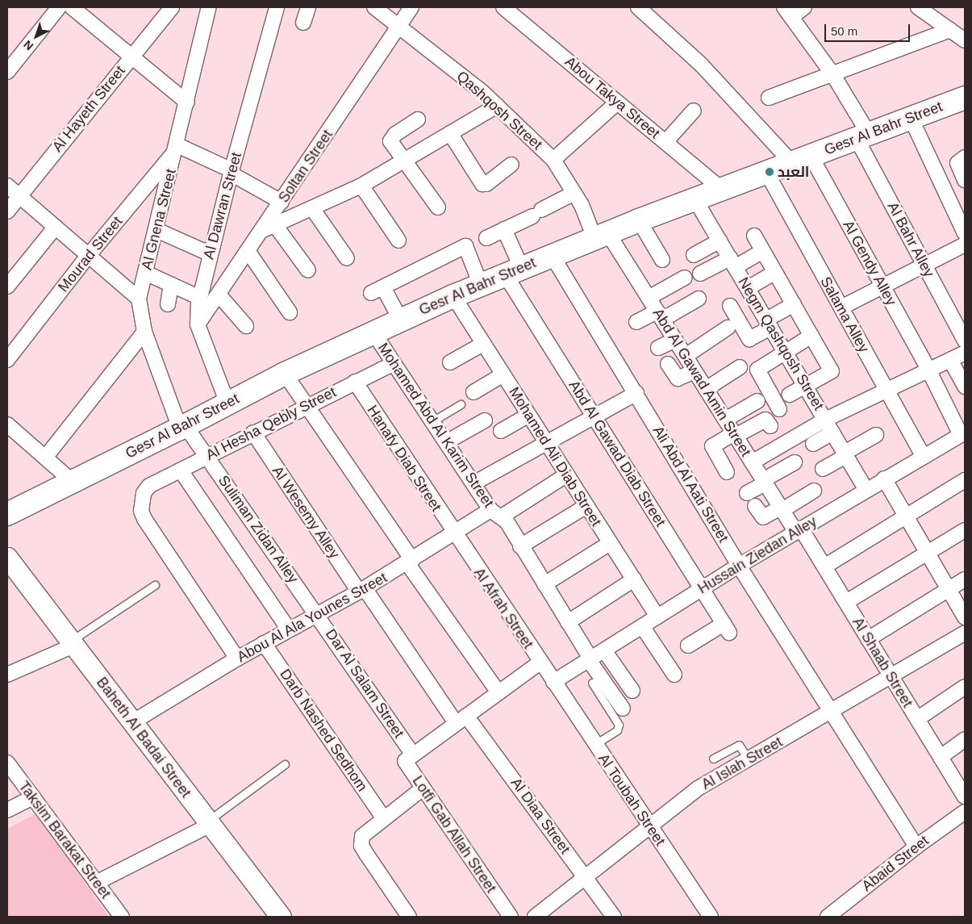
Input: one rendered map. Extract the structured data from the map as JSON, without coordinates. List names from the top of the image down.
{
  "streets": {
    "main road": ["Gesr Al Bahr Street"],
    "street": [
      "Abou Takya Street",
      "Al Hayeth Street",
      "Qashqosh Street",
      "Soltan Street",
      "Al Dawran Street",
      "Al Gnena Street",
      "Al Bahr Alley",
      "Mourad Street",
      "Al Gendy Alley",
      "Salama Alley",
      "Negm Qashqosh Street",
      "Abd Al Gawad Amin Street",
      "Al Hesha Qebly Street",
      "Mohamed Abd Al Karim Street",
      "Abd Al Gawad Diab Street",
      "Mohamed Ali Diab Street",
      "Hanafy Diab Street",
      "Ali Abd Al Aati Street",
      "Al Wesemy Alley",
      "Suliman Zidan Alley",
      "Hussain Ziedan Alley",
      "Al Afrah Street",
      "Abou Al Ala Younes Street",
      "Al Shaab Street",
      "Dar Al Salam Street",
      "Darb Nashed Sedhom",
      "Baheth Al Badai Street",
      "Al Islah Street",
      "Al Toubah Street",
      "Al Diaa Street",
      "Lotfi Gab Allah Street",
      "Taksim Barakat Street",
      "Abaid Street"
    ]
  },
  "crossings": [
    ["Abou Takya Street", "Gesr Al Bahr Street"],
    ["Qashqosh Street", "Gesr Al Bahr Street"],
    ["Qashqosh Street", "Soltan Street"],
    ["Qashqosh Street", "Abd Al Gawad Amin Street"],
    ["Gesr Al Bahr Street", "Al Dawran Street"],
    ["Gesr Al Bahr Street", "Al Gnena Street"],
    ["Gesr Al Bahr Street", "Al Bahr Alley"],
    ["Gesr Al Bahr Street", "Al Gendy Alley"],
    ["Gesr Al Bahr Street", "Salama Alley"],
    ["Gesr Al Bahr Street", "Negm Qashqosh Street"],
    ["Gesr Al Bahr Street", "Abd Al Gawad Amin Street"],
    ["Gesr Al Bahr Street", "Mohamed Abd Al Karim Street"],
    ["Gesr Al Bahr Street", "Abd Al Gawad Diab Street"],
    ["Gesr Al Bahr Street", "Mohamed Ali Diab Street"],
    ["Gesr Al Bahr Street", "Ali Abd Al Aati Street"],
    ["Gesr Al Bahr Street", "Suliman Zidan Alley"],
    ["Soltan Street", "Al Dawran Street"],
    ["Al Gnena Street", "Mourad Street"],
    ["Al Gnena Street", "Suliman Zidan Alley"],
    ["Al Gendy Alley", "Hussain Ziedan Alley"],
    ["Salama Alley", "Hussain Ziedan Alley"],
    ["Negm Qashqosh Street", "Hussain Ziedan Alley"],
    ["Abd Al Gawad Amin Street", "Hussain Ziedan Alley"],
    ["Abd Al Gawad Amin Street", "Al Shaab Street"],
    ["Al Hesha Qebly Street", "Mohamed Abd Al Karim Street"],
    ["Al Hesha Qebly Street", "Hanafy Diab Street"],
    ["Al Hesha Qebly Street", "Al Wesemy Alley"],
    ["Al Hesha Qebly Street", "Suliman Zidan Alley"],
    ["Al Hesha Qebly Street", "Abou Al Ala Younes Street"],
    ["Mohamed Abd Al Karim Street", "Hussain Ziedan Alley"],
    ["Mohamed Abd Al Karim Street", "Abou Al Ala Younes Street"],
    ["Abd Al Gawad Diab Street", "Hussain Ziedan Alley"],
    ["Mohamed Ali Diab Street", "Hussain Ziedan Alley"],
    ["Mohamed Ali Diab Street", "Abou Al Ala Younes Street"],
    ["Hanafy Diab Street", "Al Afrah Street"],
    ["Hanafy Diab Street", "Abou Al Ala Younes Street"],
    ["Ali Abd Al Aati Street", "Hussain Ziedan Alley"],
    ["Ali Abd Al Aati Street", "Al Islah Street"],
    ["Ali Abd Al Aati Street", "Abaid Street"],
    ["Al Wesemy Alley", "Abou Al Ala Younes Street"],
    ["Al Wesemy Alley", "Al Diaa Street"],
    ["Suliman Zidan Alley", "Abou Al Ala Younes Street"],
    ["Suliman Zidan Alley", "Dar Al Salam Street"],
    ["Hussain Ziedan Alley", "Al Afrah Street"],
    ["Hussain Ziedan Alley", "Al Shaab Street"],
    ["Hussain Ziedan Alley", "Al Toubah Street"],
    ["Al Afrah Street", "Abou Al Ala Younes Street"],
    ["Al Afrah Street", "Al Toubah Street"],
    ["Abou Al Ala Younes Street", "Dar Al Salam Street"],
    ["Abou Al Ala Younes Street", "Darb Nashed Sedhom"],
    ["Abou Al Ala Younes Street", "Baheth Al Badai Street"],
    ["Al Shaab Street", "Al Islah Street"],
    ["Dar Al Salam Street", "Lotfi Gab Allah Street"],
    ["Al Islah Street", "Al Toubah Street"],
    ["Al Islah Street", "Al Diaa Street"]
  ],
  "places": ["العبد"],
  "scale_bar": "50 m",
  "north": "bottom left"
}
